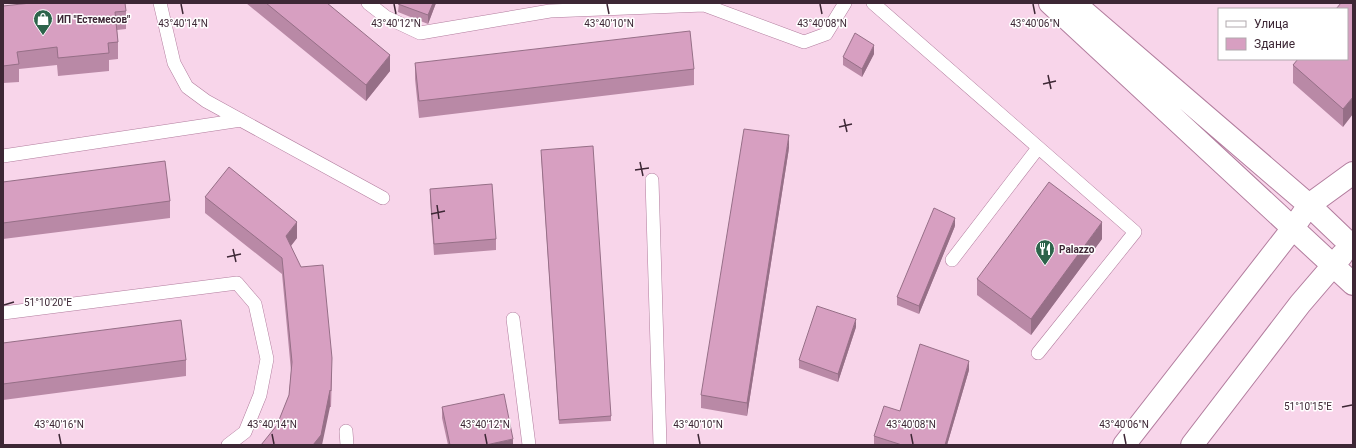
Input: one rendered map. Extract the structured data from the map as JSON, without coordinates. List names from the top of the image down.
{
  "places": {
    "shop": ["ИП \"Естемесов\""],
    "restaurant": ["Palazzo"]
  },
  "legend": ["Улица", "Здание"],
  "coordinates": [
    "43°40'14\"N",
    "43°40'12\"N",
    "43°40'10\"N",
    "43°40'08\"N",
    "43°40'06\"N",
    "51°10'20\"E",
    "51°10'15\"E",
    "43°40'16\"N"
  ]
}
